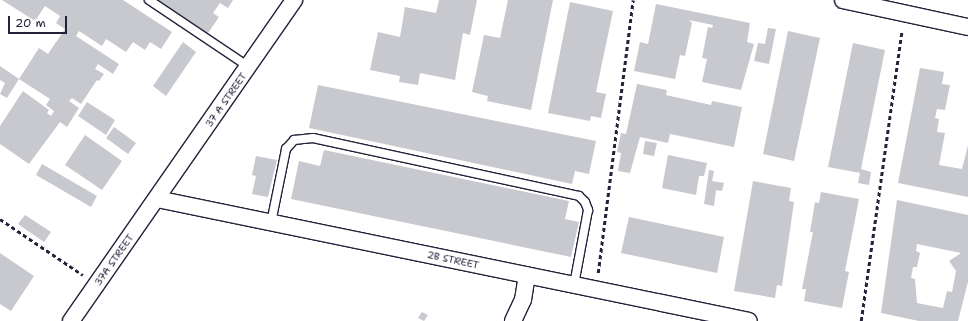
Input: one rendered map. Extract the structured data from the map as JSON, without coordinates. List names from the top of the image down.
{
  "streets": {
    "street": ["37 A STREET", "37A STREET", "2B STREET"]
  },
  "crossings": [
    ["37 A STREET", "37A STREET"],
    ["37 A STREET", "2B STREET"],
    ["37A STREET", "2B STREET"]
  ],
  "scale_bar": "20 m"
}
